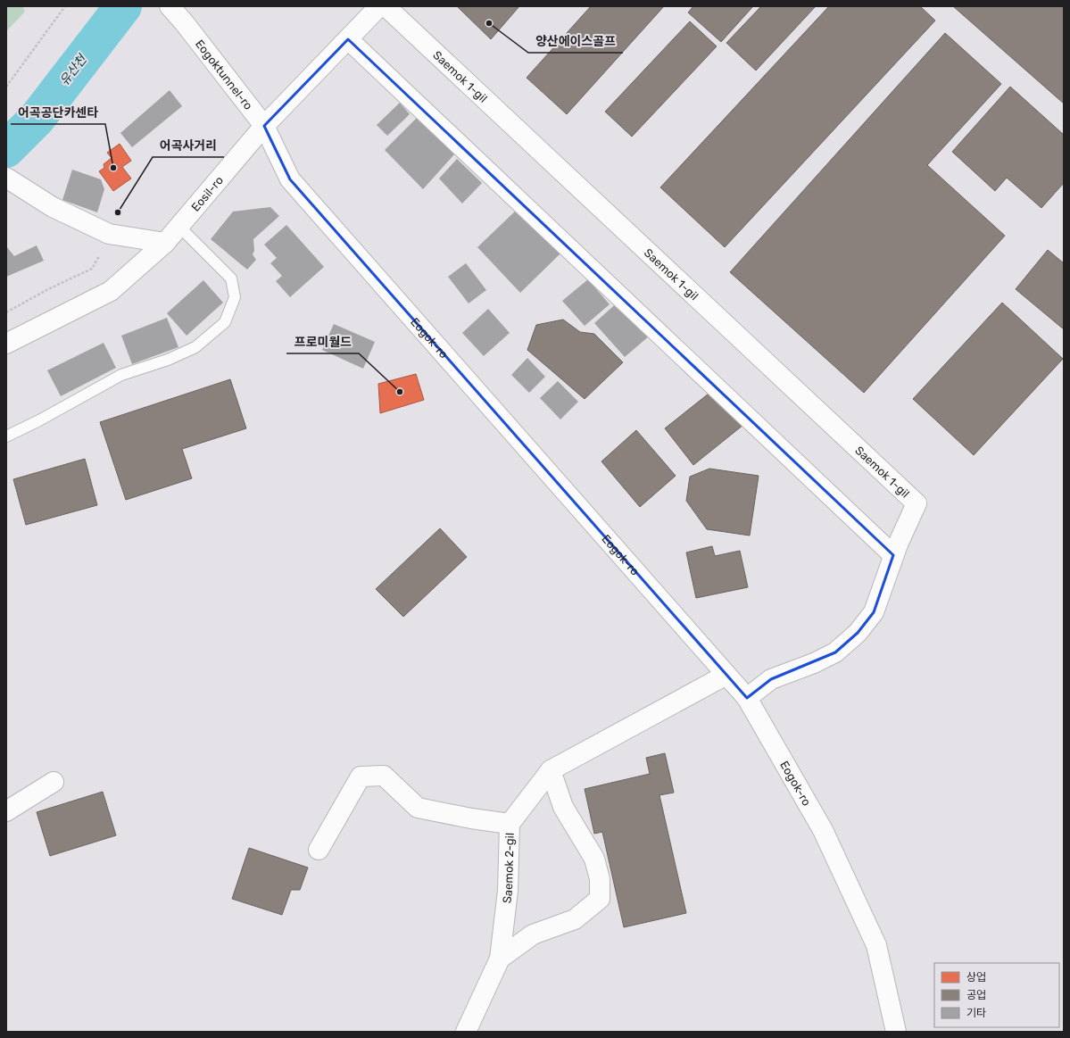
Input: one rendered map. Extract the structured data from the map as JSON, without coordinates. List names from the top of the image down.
{
  "streets": {
    "street": [
      "Eogoktunnel-ro",
      "Saemok 1-gil",
      "Eosil-ro",
      "Eogok-ro",
      "Saemok 2-gil"
    ]
  },
  "crossings": [
    ["Eogoktunnel-ro", "Eosil-ro"],
    ["Eogoktunnel-ro", "Eogok-ro"],
    ["Saemok 1-gil", "Eogok-ro"],
    ["Eosil-ro", "Eogok-ro"],
    ["Eogok-ro", "Saemok 2-gil"]
  ],
  "water": ["유산천"],
  "places": [
    "양산에이스골프",
    "어곡공단카센타",
    "어곡사거리",
    "프로미월드"
  ],
  "legend": ["상업", "공업", "기타"]
}
